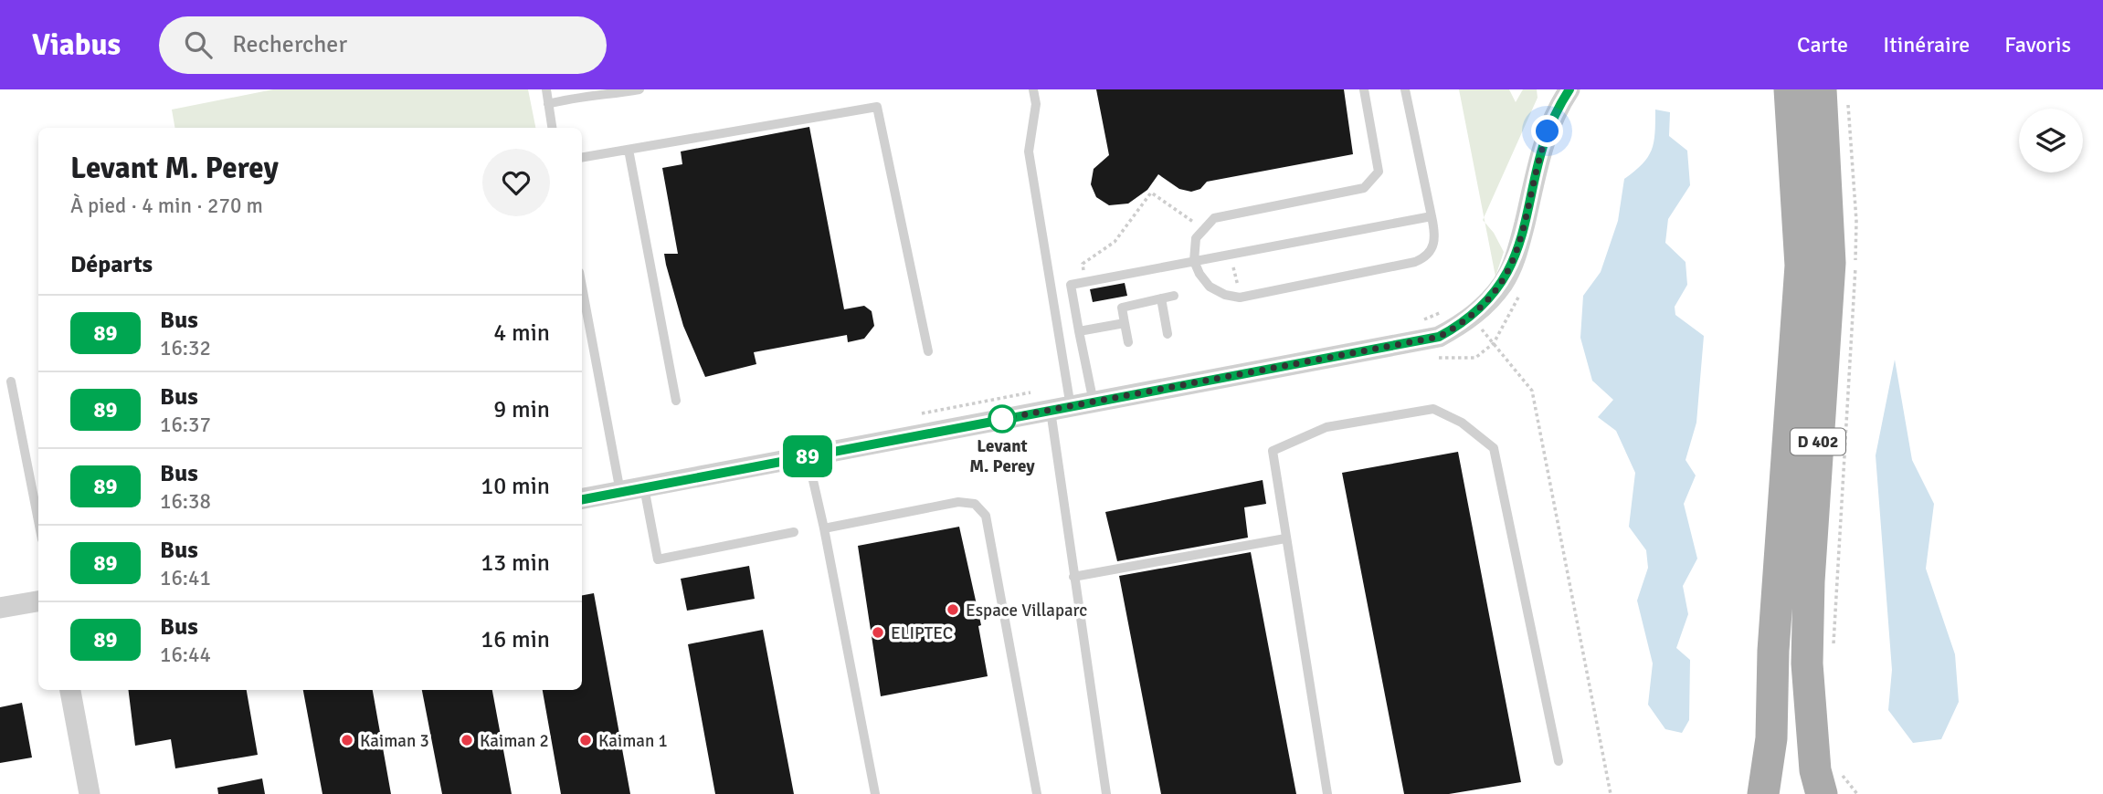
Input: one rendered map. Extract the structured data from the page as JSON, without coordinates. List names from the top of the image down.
{
  "streets": {
    "main road": ["D 402"]
  },
  "places": [
    "Levant M. Perey",
    "Espace Villaparc",
    "ELIPTEC",
    "Kaiman 3",
    "Kaiman 2",
    "Kaiman 1"
  ],
  "lines": ["bus line 89"],
  "page": {
    "header": "Viabus",
    "search": "Rechercher",
    "nav": ["Carte", "Itinéraire", "Favoris"],
    "on_map": "89",
    "heading": [
      ["Levant M. Perey", "À pied · 4 min · 270 m"],
      "Départs"
    ],
    "list": [
      {
        "mark": "89",
        "name": "Bus",
        "note": "16:32",
        "value": "4 min"
      },
      {
        "mark": "89",
        "name": "Bus",
        "note": "16:37",
        "value": "9 min"
      },
      {
        "mark": "89",
        "name": "Bus",
        "note": "16:38",
        "value": "10 min"
      },
      {
        "mark": "89",
        "name": "Bus",
        "note": "16:41",
        "value": "13 min"
      },
      {
        "mark": "89",
        "name": "Bus",
        "note": "16:44",
        "value": "16 min"
      }
    ]
  }
}
